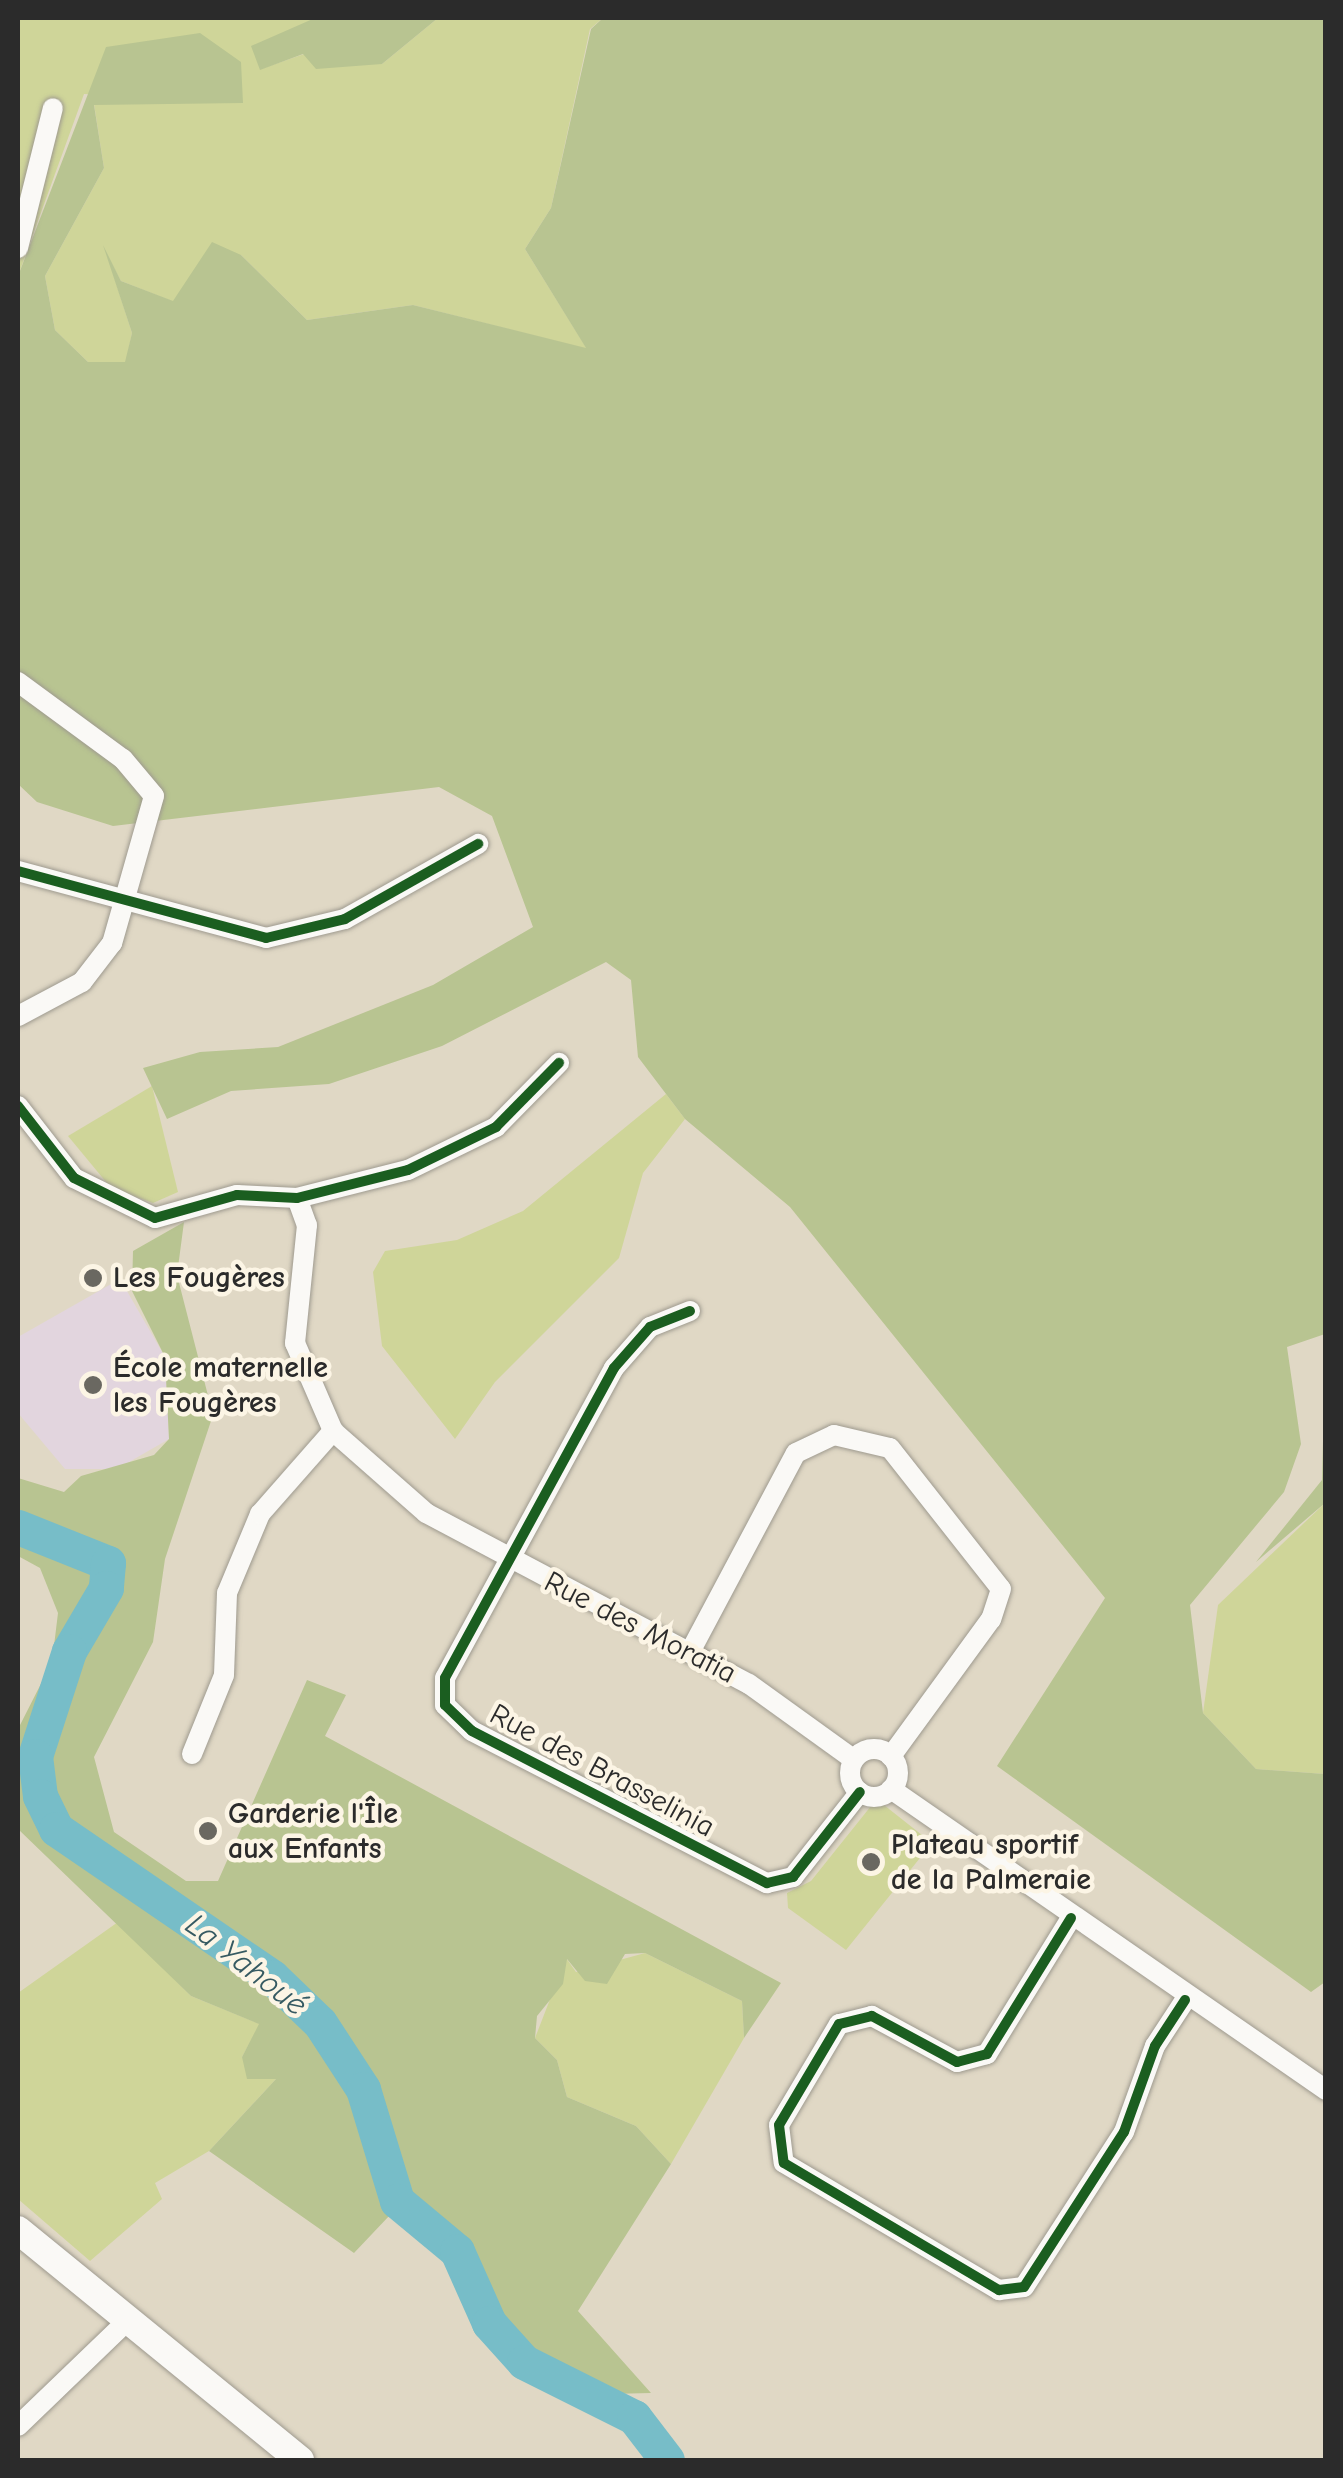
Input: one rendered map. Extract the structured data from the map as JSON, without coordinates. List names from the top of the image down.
{
  "streets": {
    "street": ["Rue des Moratia", "Rue des Brasselinia"]
  },
  "crossings": [
    ["Rue des Moratia", "Rue des Brasselinia"]
  ],
  "water": ["La Yahoué"],
  "places": [
    "Les Fougères",
    "École maternelle les Fougères",
    "Garderie l'Île aux Enfants",
    "Plateau sportif de la Palmeraie"
  ]
}
